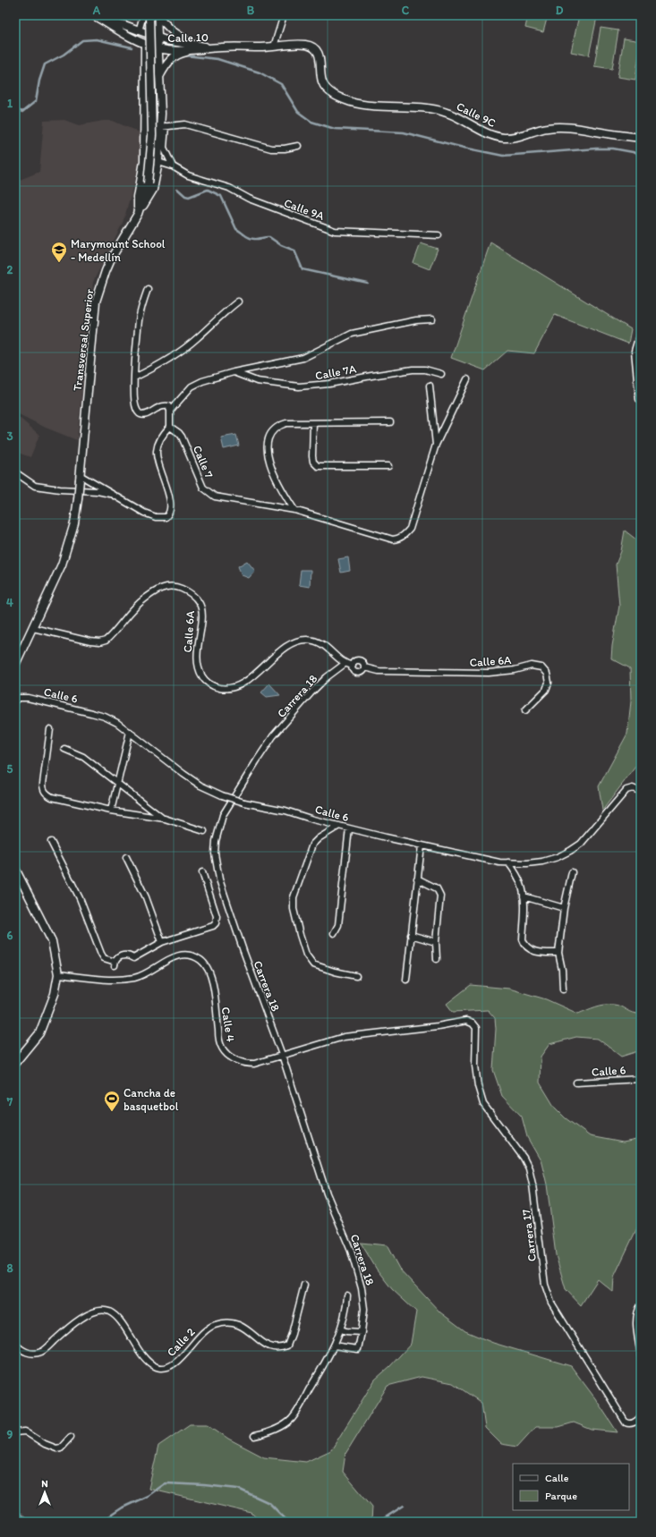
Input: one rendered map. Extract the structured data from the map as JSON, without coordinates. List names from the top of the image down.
{
  "streets": {
    "main road": ["Calle 10", "Calle 9C", "Transversal Superior"],
    "street": [
      "Calle 9A",
      "Calle 7A",
      "Calle 7",
      "Calle 6A",
      "Calle 6",
      "Carrera 18",
      "Calle 4",
      "Carrera 17",
      "Calle 2"
    ]
  },
  "crossings": [
    ["Calle 10", "Calle 9C"],
    ["Transversal Superior", "Calle 6A"],
    ["Calle 6A", "Carrera 18"],
    ["Carrera 18", "Calle 4"],
    ["Calle 4", "Carrera 17"]
  ],
  "places": {
    "school or university": ["Marymount School - Medellín"],
    "sports": ["Cancha de basquetbol"]
  },
  "legend": ["Calle", "Parque"],
  "north": "top",
  "grid": {
    "columns": [
      "A",
      "B",
      "C",
      "D"
    ],
    "rows": [
      "1",
      "2",
      "3",
      "4",
      "5",
      "6",
      "7",
      "8",
      "9"
    ]
  }
}
